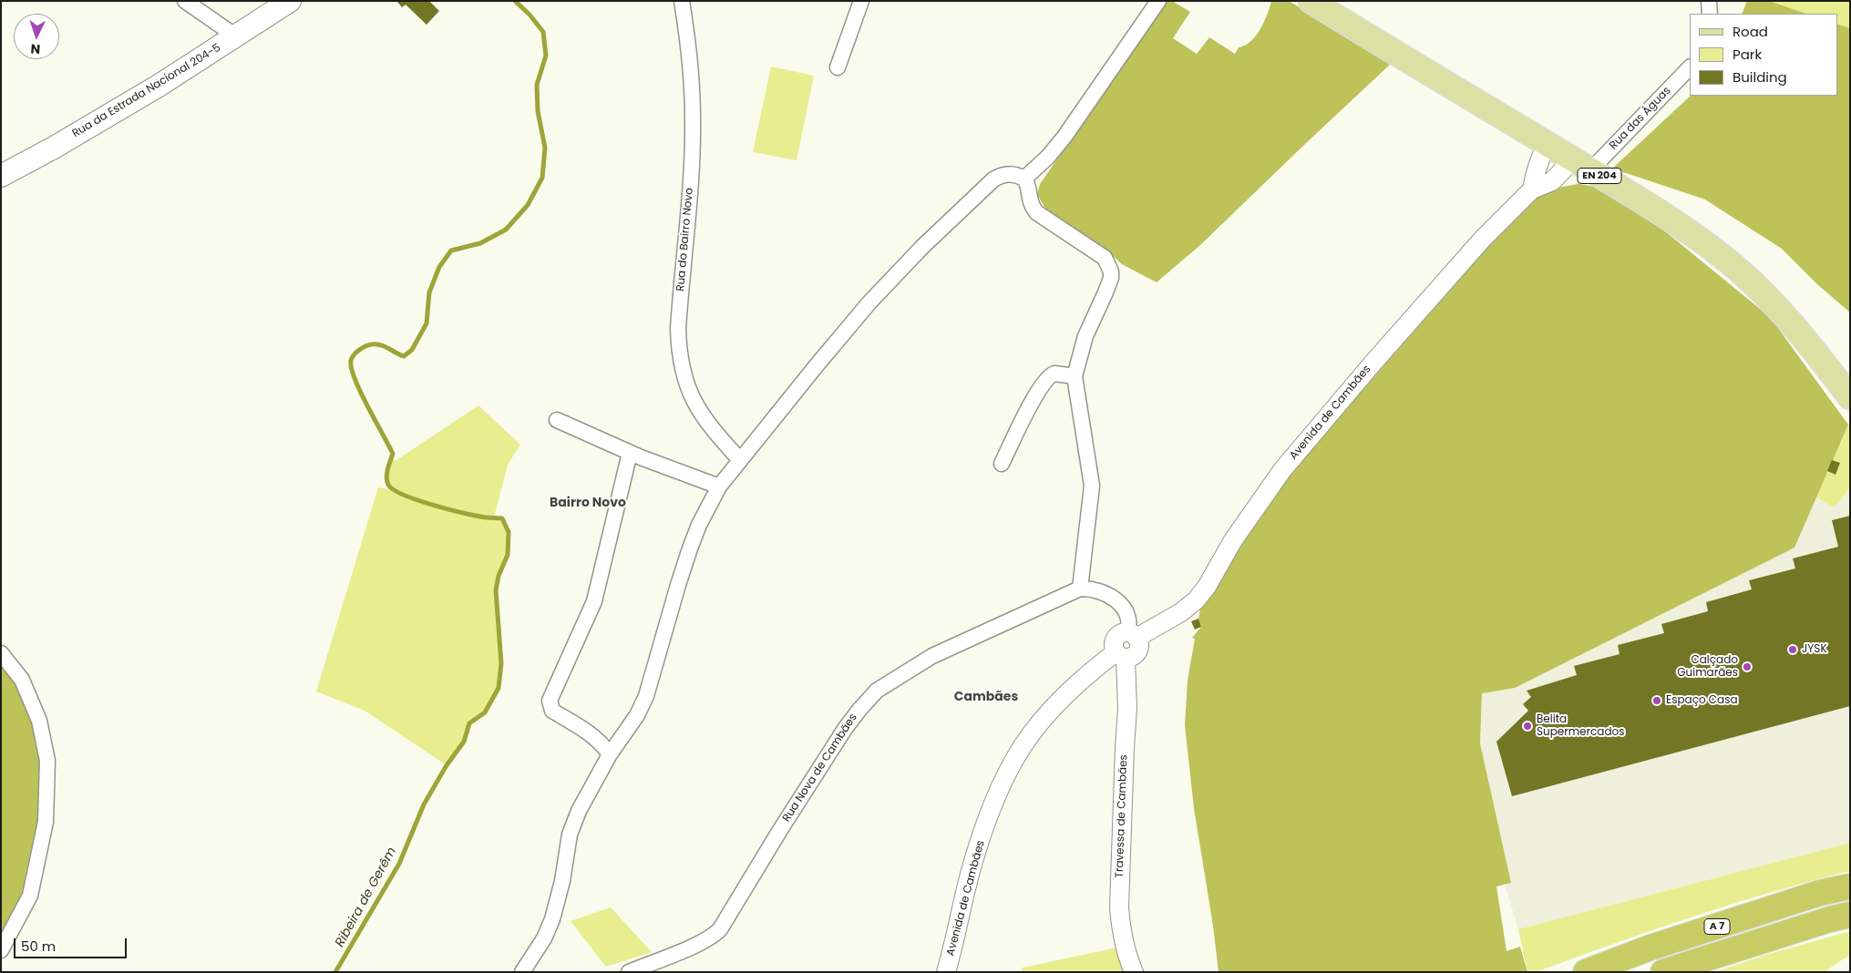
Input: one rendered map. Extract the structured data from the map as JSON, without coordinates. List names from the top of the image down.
{
  "streets": {
    "highway": ["A 7"],
    "main road": ["Rua da Estrada Nacional 204-5", "EN 204"],
    "street": [
      "Rua das Águas",
      "Rua do Bairro Novo",
      "Avenida de Cambães",
      "Rua Nova de Cambães",
      "Travessa de Cambães"
    ]
  },
  "crossings": [
    ["Rua das Águas", "EN 204"],
    ["Rua das Águas", "Avenida de Cambães"],
    ["EN 204", "Avenida de Cambães"],
    ["Avenida de Cambães", "Travessa de Cambães"]
  ],
  "districts": ["Bairro Novo", "Cambães"],
  "water": ["Ribeira de Gerêm"],
  "places": [
    "JYSK",
    "Calçado Guimarães",
    "Espaço Casa",
    "Belita Supermercados"
  ],
  "legend": ["Road", "Park", "Building"],
  "scale_bar": "50 m",
  "north": "bottom"
}
